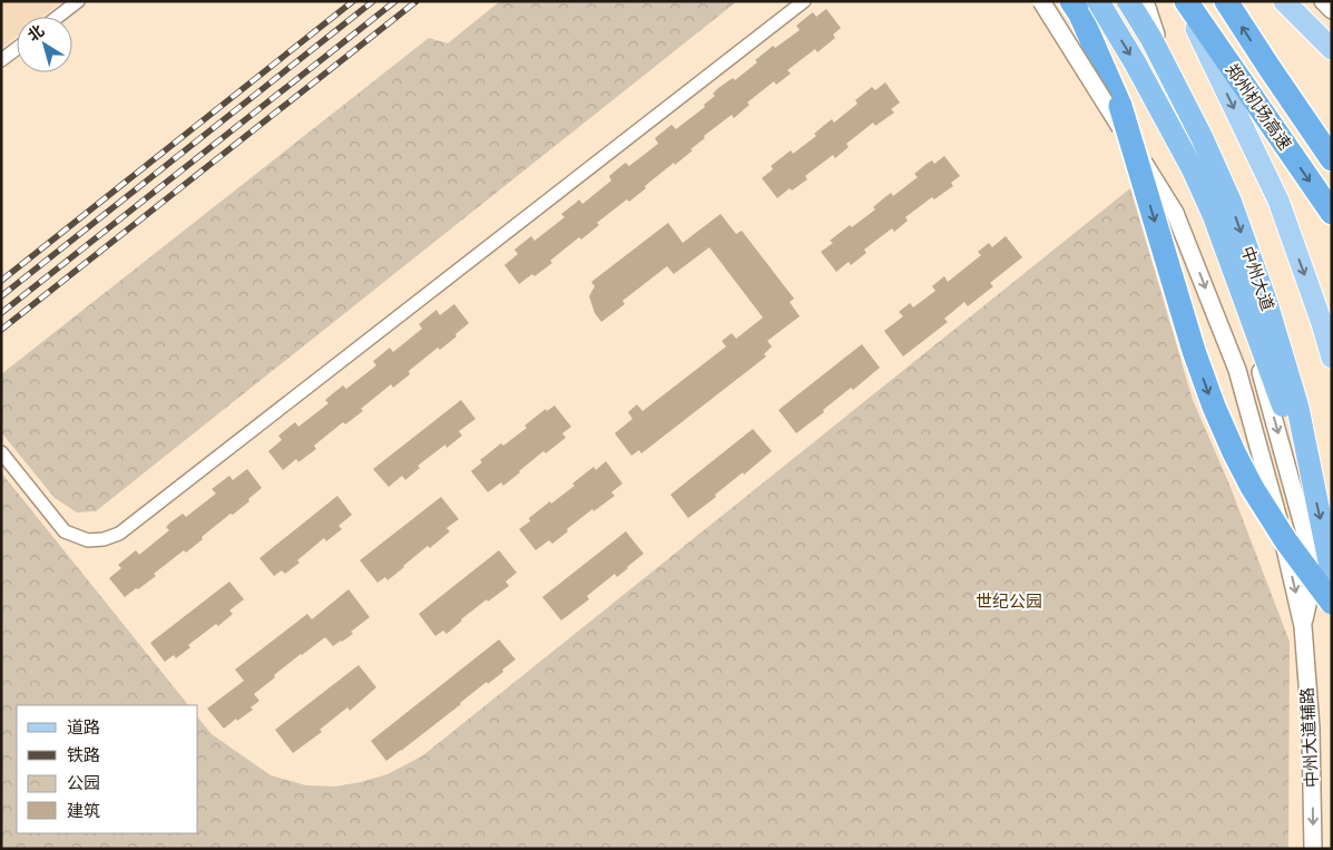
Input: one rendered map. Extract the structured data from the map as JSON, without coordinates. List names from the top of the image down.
{
  "streets": {
    "highway": ["郑州机场高速", "中州大道"],
    "street": ["中州大道辅路"]
  },
  "one_way": ["中州大道辅路"],
  "parks": ["世纪公园"],
  "legend": [
    "道路",
    "铁路",
    "公园",
    "建筑"
  ],
  "north": "top left"
}
